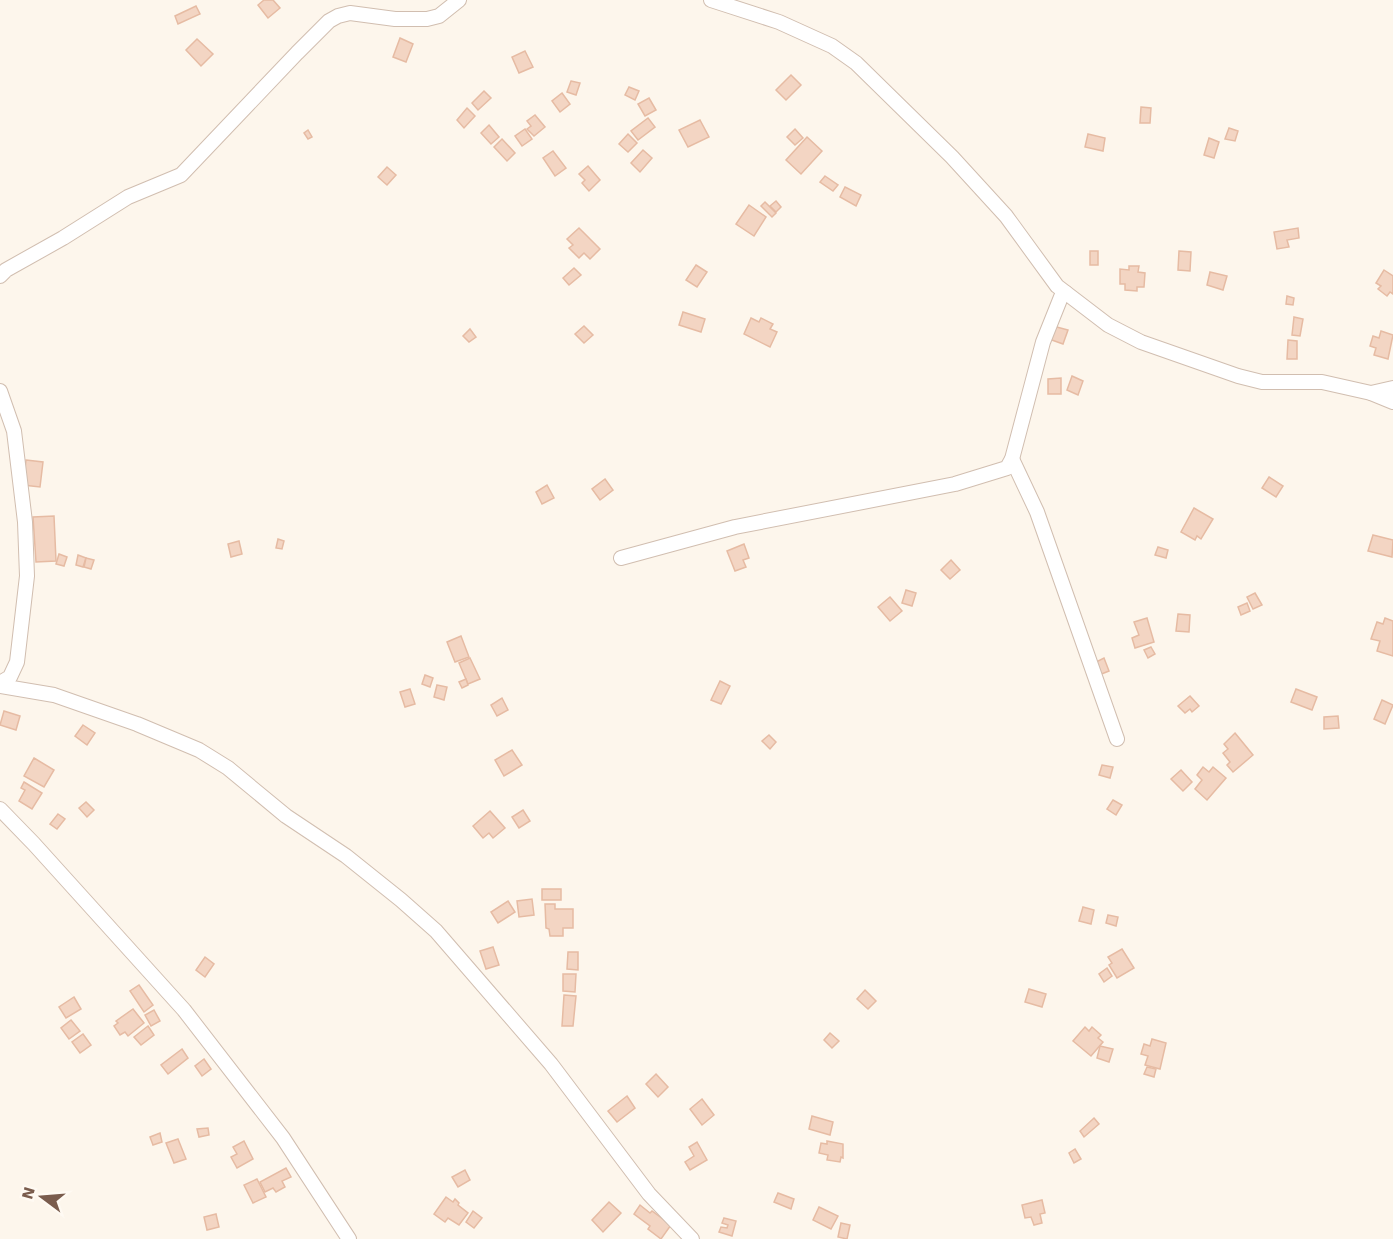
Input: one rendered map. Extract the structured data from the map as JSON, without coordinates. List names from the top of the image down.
{
  "north": "left"
}
